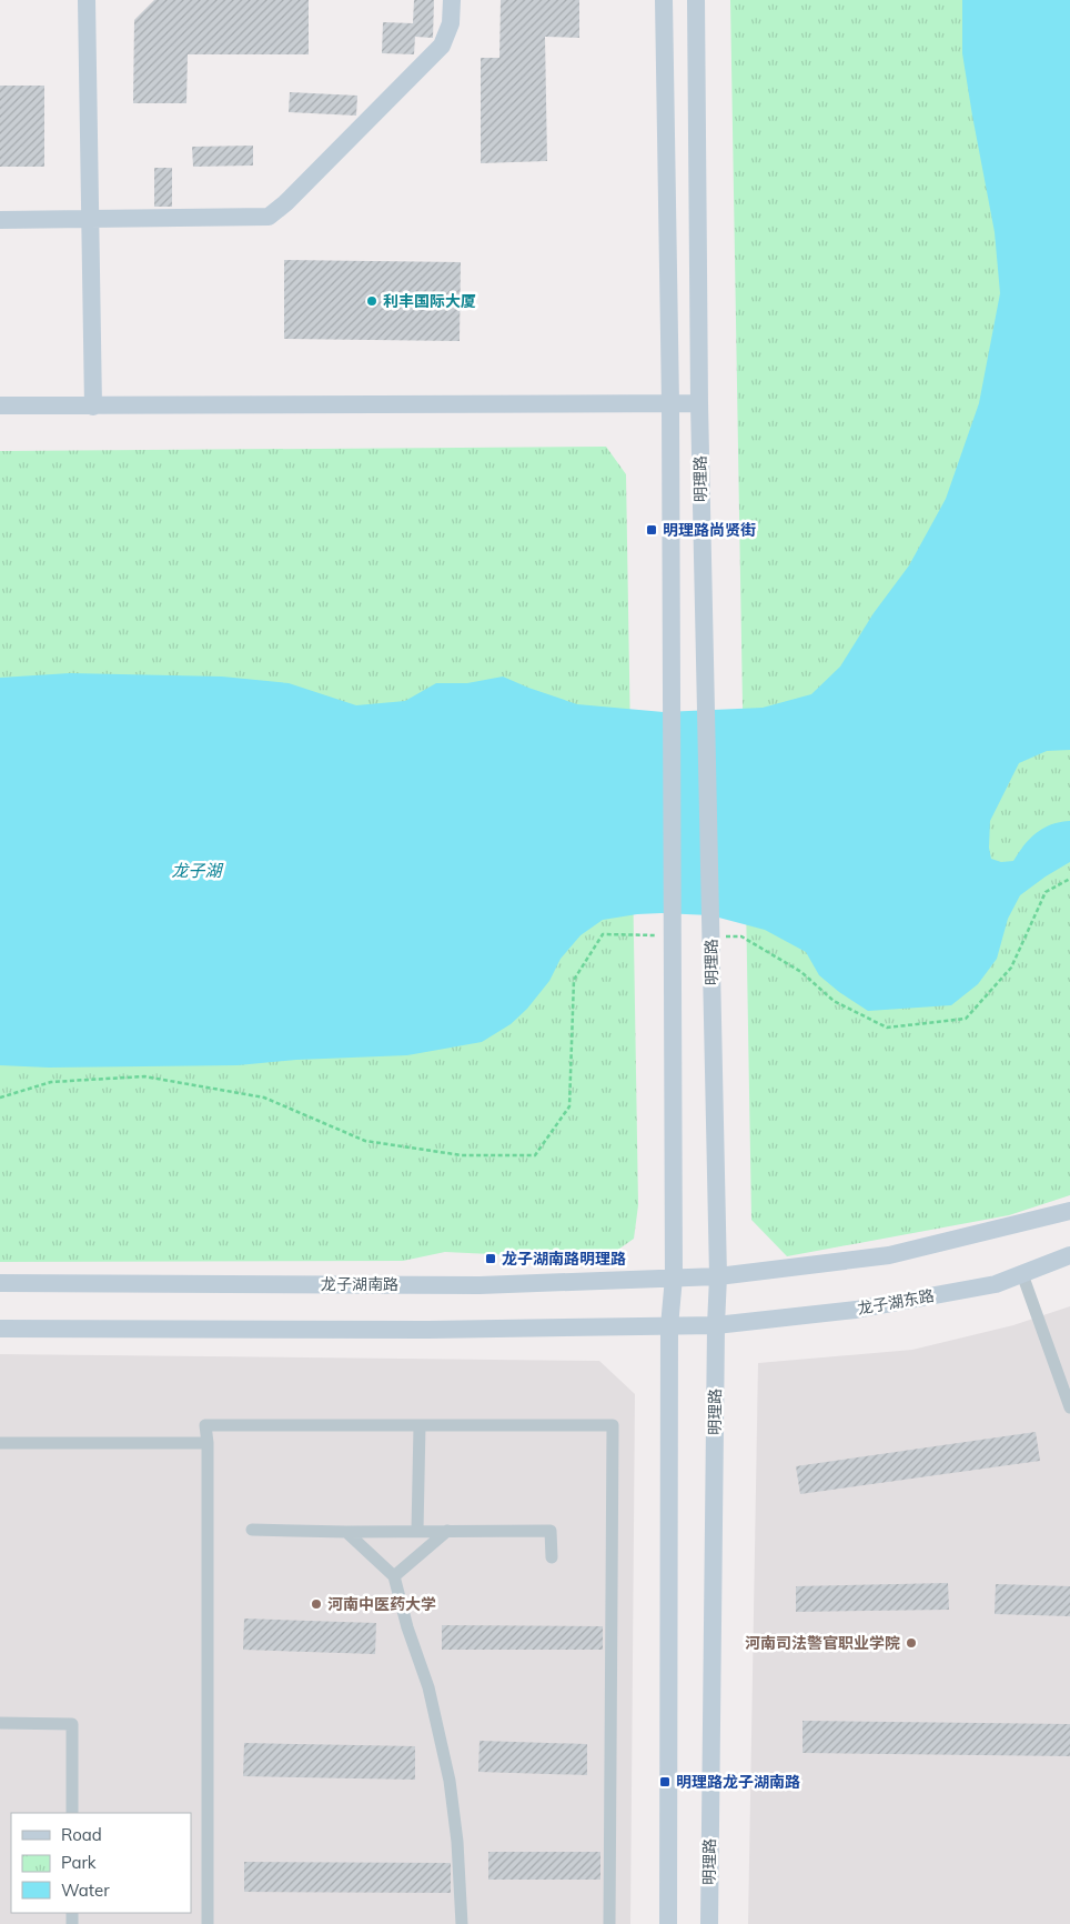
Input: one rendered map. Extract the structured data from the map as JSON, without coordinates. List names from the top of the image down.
{
  "streets": {
    "main road": ["明理路", "龙子湖南路", "龙子湖东路"]
  },
  "crossings": [
    ["明理路", "龙子湖南路"],
    ["明理路", "龙子湖东路"]
  ],
  "water": ["龙子湖"],
  "places": {
    "other": ["利丰国际大厦", "河南中医药大学", "河南司法警官职业学院"],
    "transit": ["明理路尚贤街", "龙子湖南路明理路", "明理路龙子湖南路"]
  },
  "legend": ["Road", "Park", "Water"]
}
